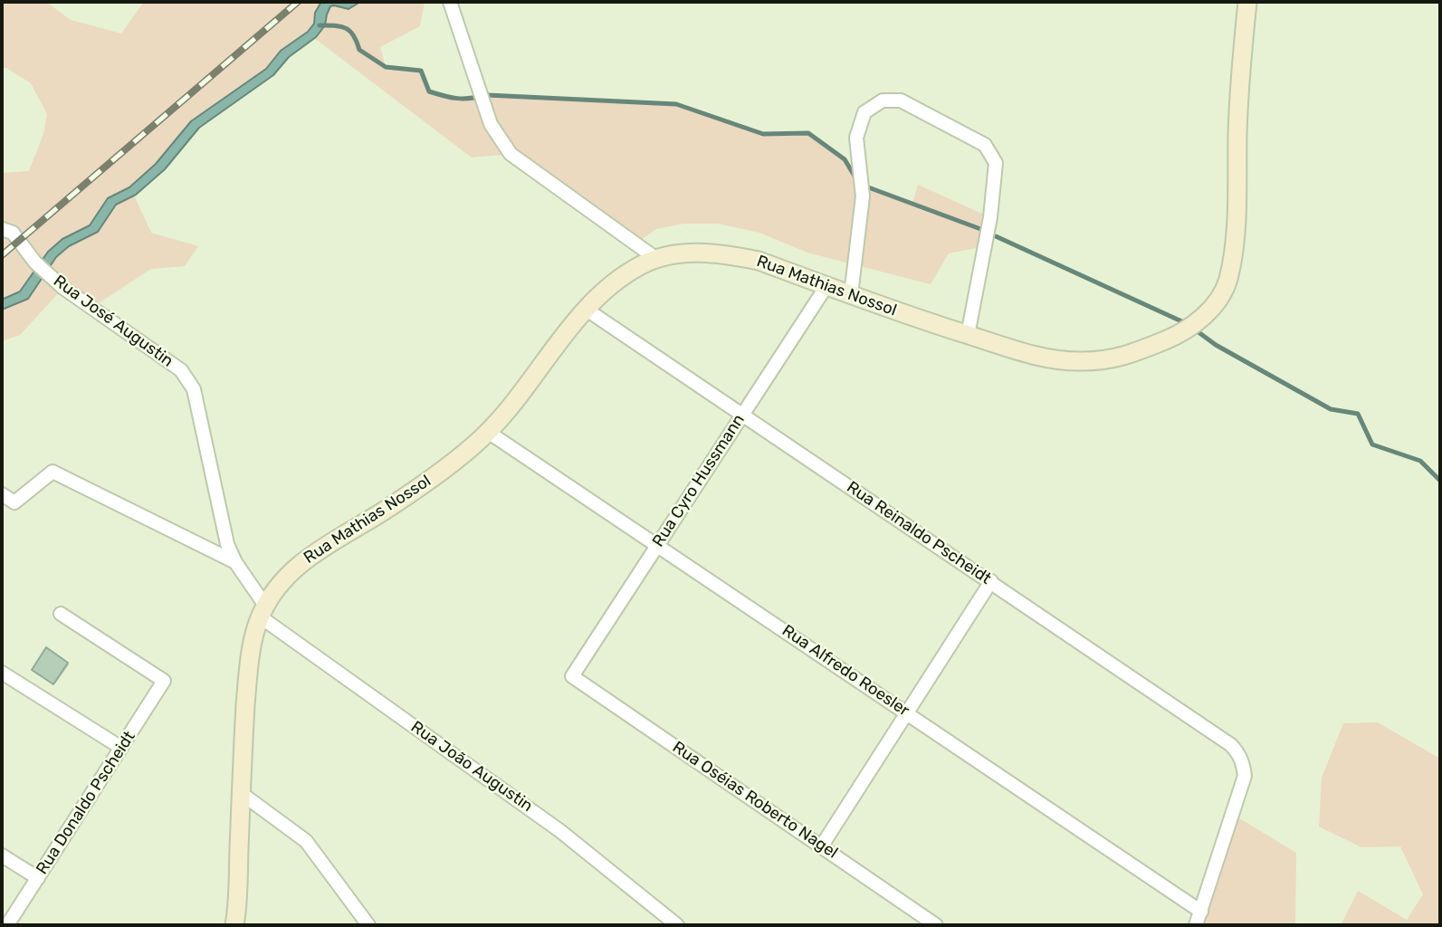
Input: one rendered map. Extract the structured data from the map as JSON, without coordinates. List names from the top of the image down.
{
  "streets": {
    "street": [
      "Rua Mathias Nossol",
      "Rua José Augustin",
      "Rua Cyro Hussmann",
      "Rua Reinaldo Pscheidt",
      "Rua Alfredo Roesler",
      "Rua João Augustin",
      "Rua Oséias Roberto Nagel",
      "Rua Donaldo Pscheidt"
    ]
  },
  "crossings": [
    ["Rua Mathias Nossol", "Rua José Augustin"],
    ["Rua Mathias Nossol", "Rua Cyro Hussmann"],
    ["Rua Mathias Nossol", "Rua Reinaldo Pscheidt"],
    ["Rua Mathias Nossol", "Rua Alfredo Roesler"],
    ["Rua Mathias Nossol", "Rua João Augustin"],
    ["Rua José Augustin", "Rua João Augustin"],
    ["Rua Cyro Hussmann", "Rua Reinaldo Pscheidt"],
    ["Rua Cyro Hussmann", "Rua Alfredo Roesler"],
    ["Rua Cyro Hussmann", "Rua Oséias Roberto Nagel"],
    ["Rua Reinaldo Pscheidt", "Rua Alfredo Roesler"]
  ]
}
